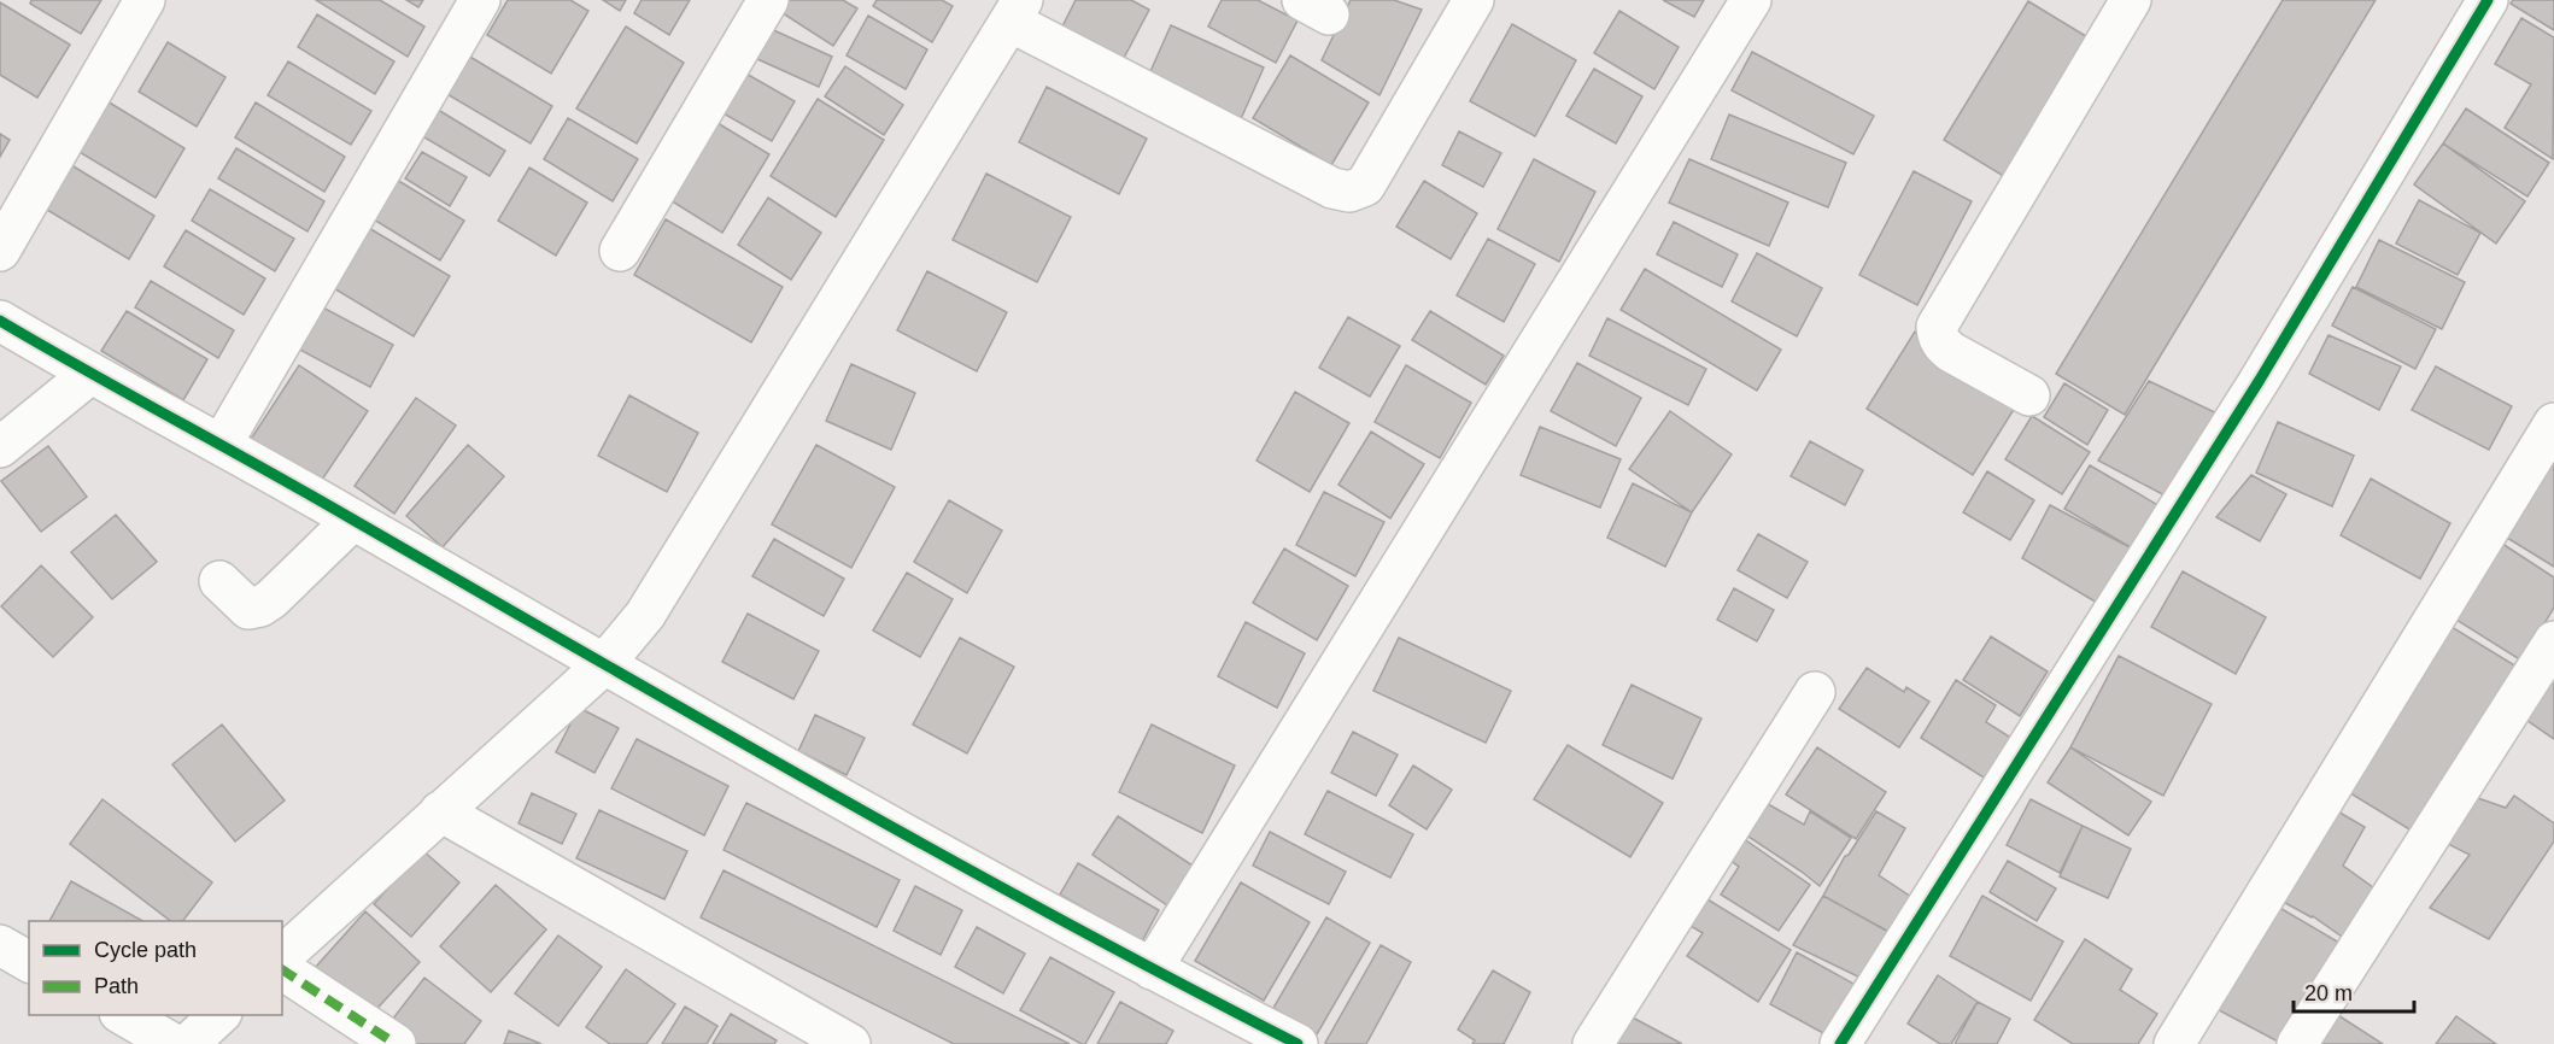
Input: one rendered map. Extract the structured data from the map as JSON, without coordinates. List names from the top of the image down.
{
  "legend": ["Cycle path", "Path"],
  "scale_bar": "20 m"
}
